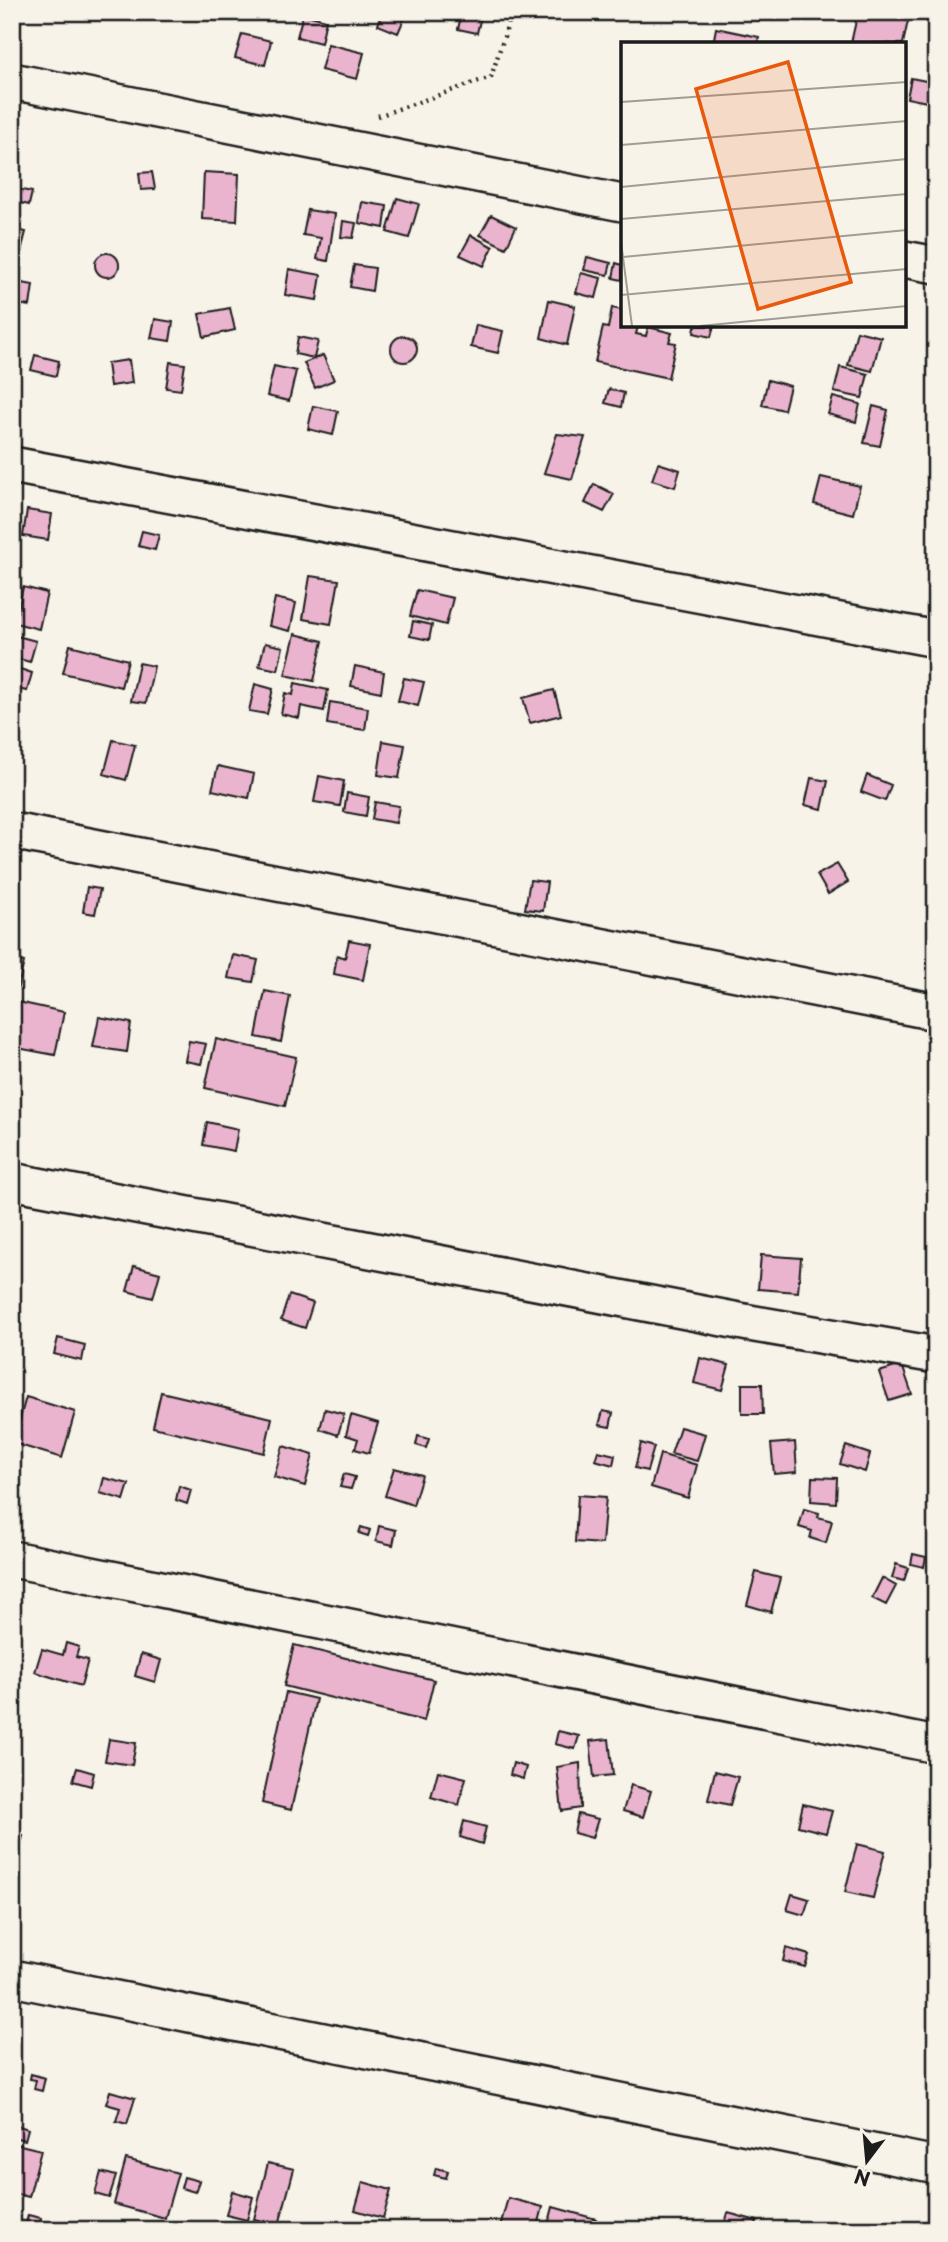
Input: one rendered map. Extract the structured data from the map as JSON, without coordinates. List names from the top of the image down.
{
  "north": "bottom"
}
